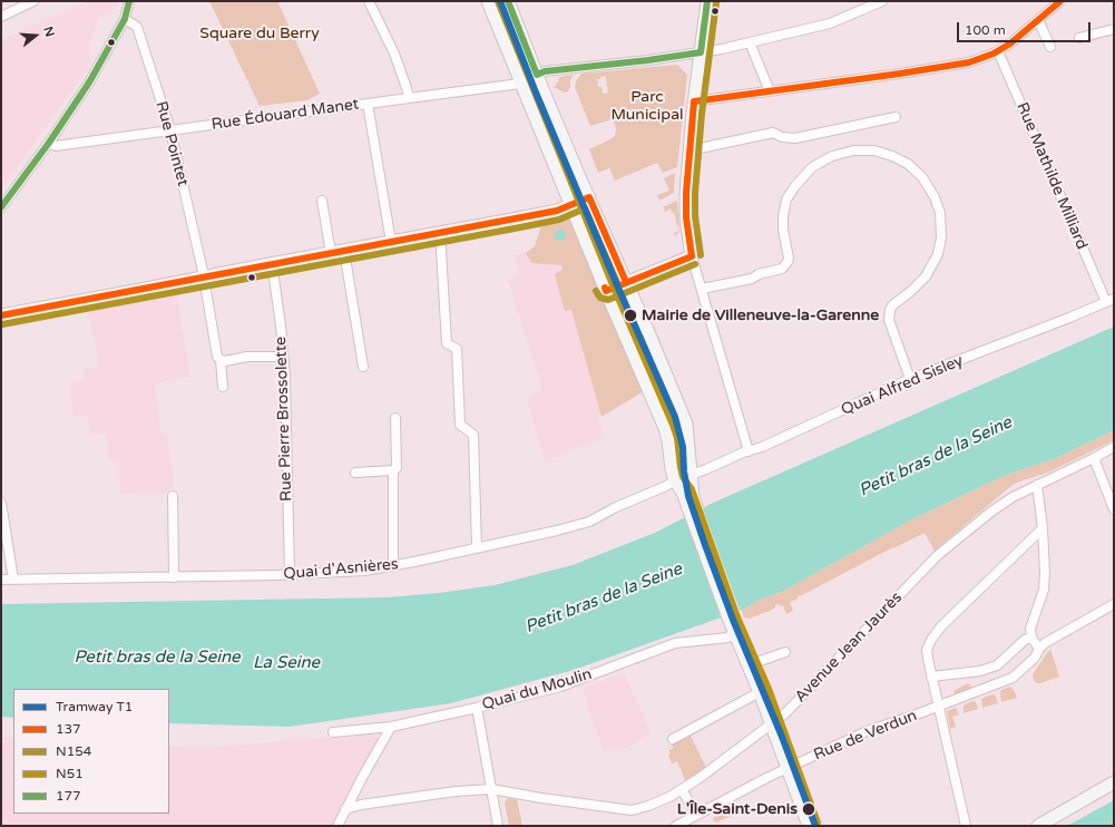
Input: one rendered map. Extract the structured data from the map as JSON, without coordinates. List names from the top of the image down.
{
  "streets": {
    "street": [
      "Rue Édouard Manet",
      "Rue Pointet",
      "Rue Mathilde Milliard",
      "Quai Alfred Sisley",
      "Rue Pierre Brossolette",
      "Quai d'Asnières",
      "Avenue Jean Jaurès",
      "Quai du Moulin",
      "Rue de Verdun"
    ]
  },
  "crossings": [
    ["Rue Édouard Manet", "Rue Pointet"],
    ["Rue Mathilde Milliard", "Quai Alfred Sisley"],
    ["Quai Alfred Sisley", "Quai d'Asnières"],
    ["Rue Pierre Brossolette", "Quai d'Asnières"]
  ],
  "water": ["Petit bras de la Seine", "La Seine"],
  "parks": ["Square du Berry", "Parc Municipal"],
  "places": ["Mairie de Villeneuve-la-Garenne", "L'Île-Saint-Denis"],
  "lines": [
    "tram line T1",
    "transit line 137",
    "transit line N51",
    "transit line 177",
    "transit line N154"
  ],
  "legend": [
    "Tramway T1",
    "137",
    "N154",
    "N51",
    "177"
  ],
  "scale_bar": "100 m",
  "north": "right"
}
